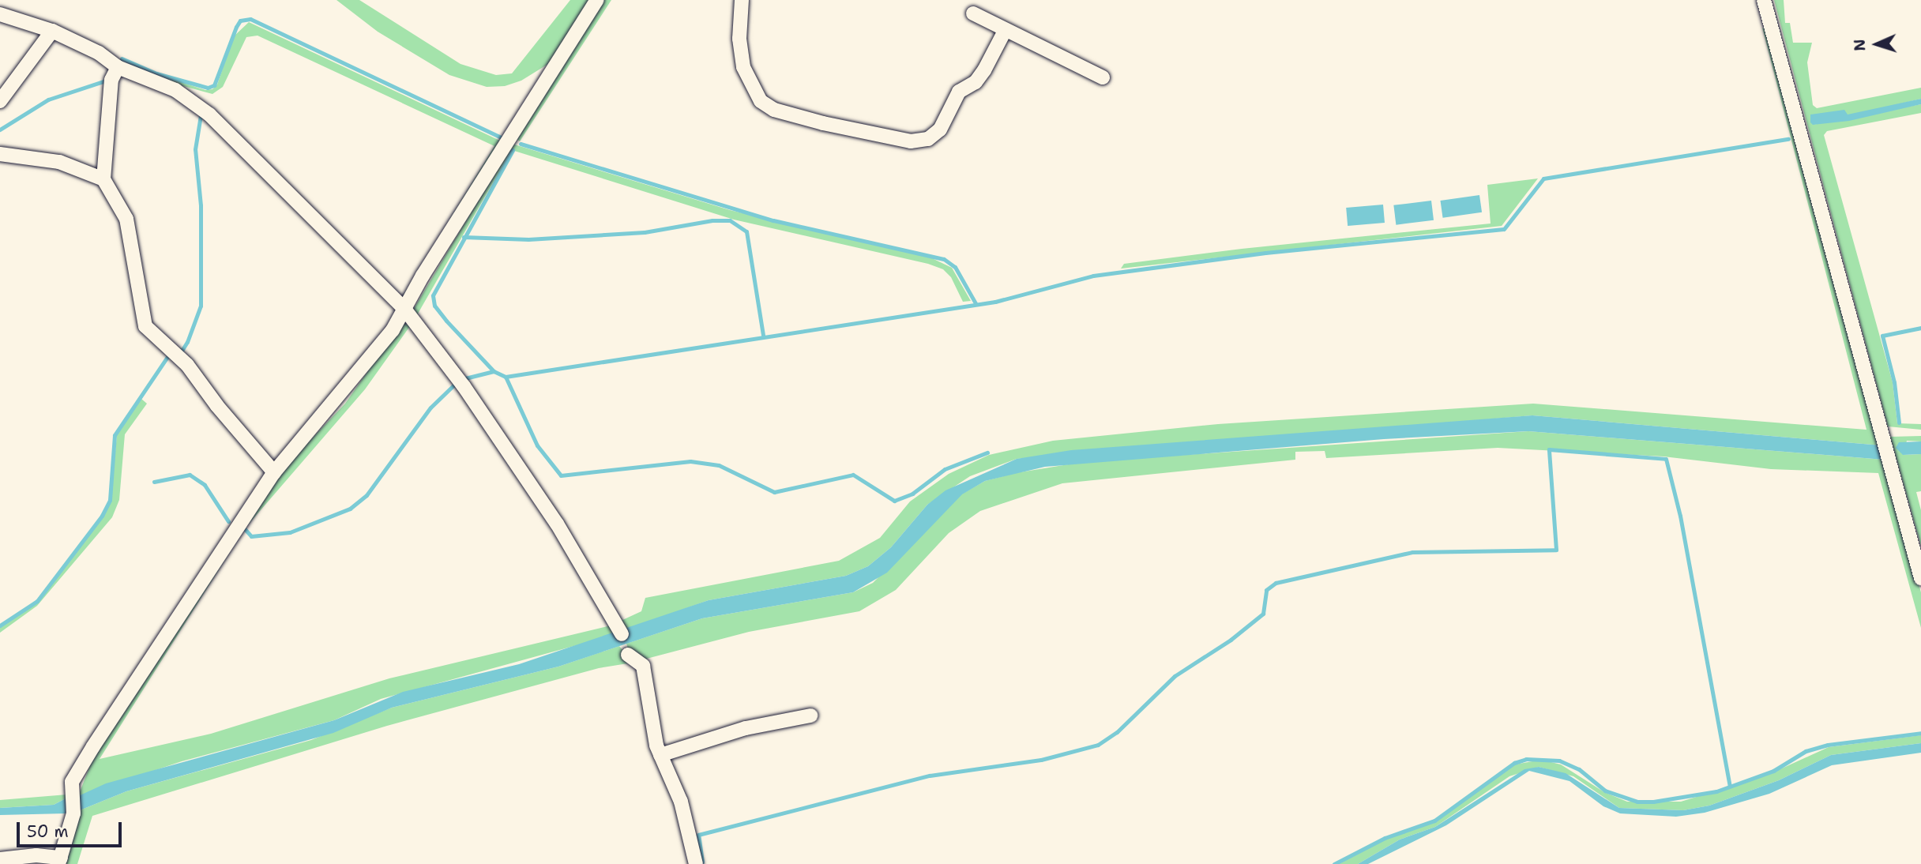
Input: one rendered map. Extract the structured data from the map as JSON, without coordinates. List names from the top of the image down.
{
  "scale_bar": "50 m",
  "north": "left"
}
